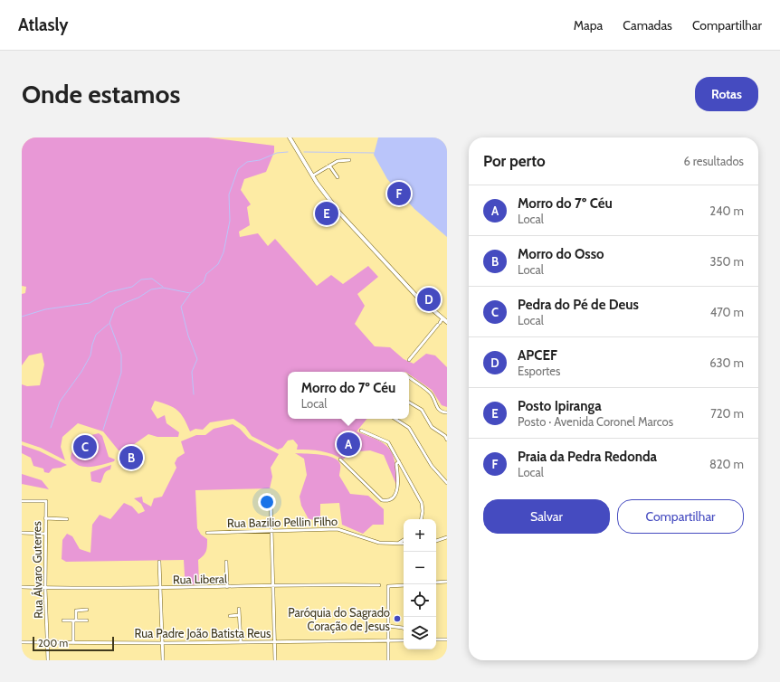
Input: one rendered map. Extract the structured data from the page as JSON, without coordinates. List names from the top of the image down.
{
  "streets": {
    "street": [
      "Rua Bazilio Pellin Filho",
      "Rua Álvaro Guterres",
      "Rua Liberal",
      "Rua Padre João Batista Reus"
    ]
  },
  "crossings": [
    ["Rua Álvaro Guterres", "Rua Liberal"],
    ["Rua Álvaro Guterres", "Rua Padre João Batista Reus"]
  ],
  "places": ["Paróquia do Sagrado Coração de Jesus"],
  "scale_bar": "200 m",
  "page": {
    "header": "Atlasly",
    "nav": ["Mapa", "Camadas", "Compartilhar"],
    "buttons": [
      "Rotas",
      ["Salvar", "Compartilhar"]
    ],
    "title": "Onde estamos",
    "heading": ["Por perto", "6 resultados"],
    "pins": [
      "F",
      "E",
      "D",
      "A",
      "C",
      "B"
    ],
    "list": [
      {
        "mark": "A",
        "name": "Morro do 7º Céu",
        "note": "Local",
        "value": "240 m"
      },
      {
        "mark": "B",
        "name": "Morro do Osso",
        "note": "Local",
        "value": "350 m"
      },
      {
        "mark": "C",
        "name": "Pedra do Pé de Deus",
        "note": "Local",
        "value": "470 m"
      },
      {
        "mark": "D",
        "name": "APCEF",
        "note": "Esportes",
        "value": "630 m"
      },
      {
        "mark": "E",
        "name": "Posto Ipiranga",
        "note": "Posto · Avenida Coronel Marcos",
        "value": "720 m"
      },
      {
        "mark": "F",
        "name": "Praia da Pedra Redonda",
        "note": "Local",
        "value": "820 m"
      }
    ],
    "popup": ["Morro do 7º Céu", "Local"],
    "map_buttons": ["+", "−"],
    "scale": "200 m"
  }
}
